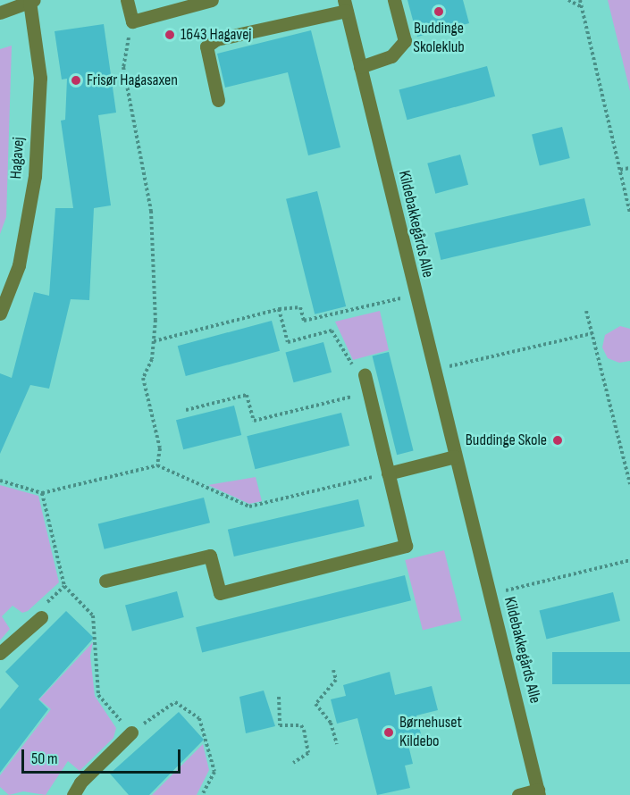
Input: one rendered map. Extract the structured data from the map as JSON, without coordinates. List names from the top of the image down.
{
  "streets": {
    "street": ["Hagavej", "Kildebakkegårds Alle"]
  },
  "places": [
    "Buddinge Skoleklub",
    "1643 Hagavej",
    "Frisør Hagasaxen",
    "Buddinge Skole",
    "Børnehuset Kildebo"
  ],
  "scale_bar": "50 m"
}
